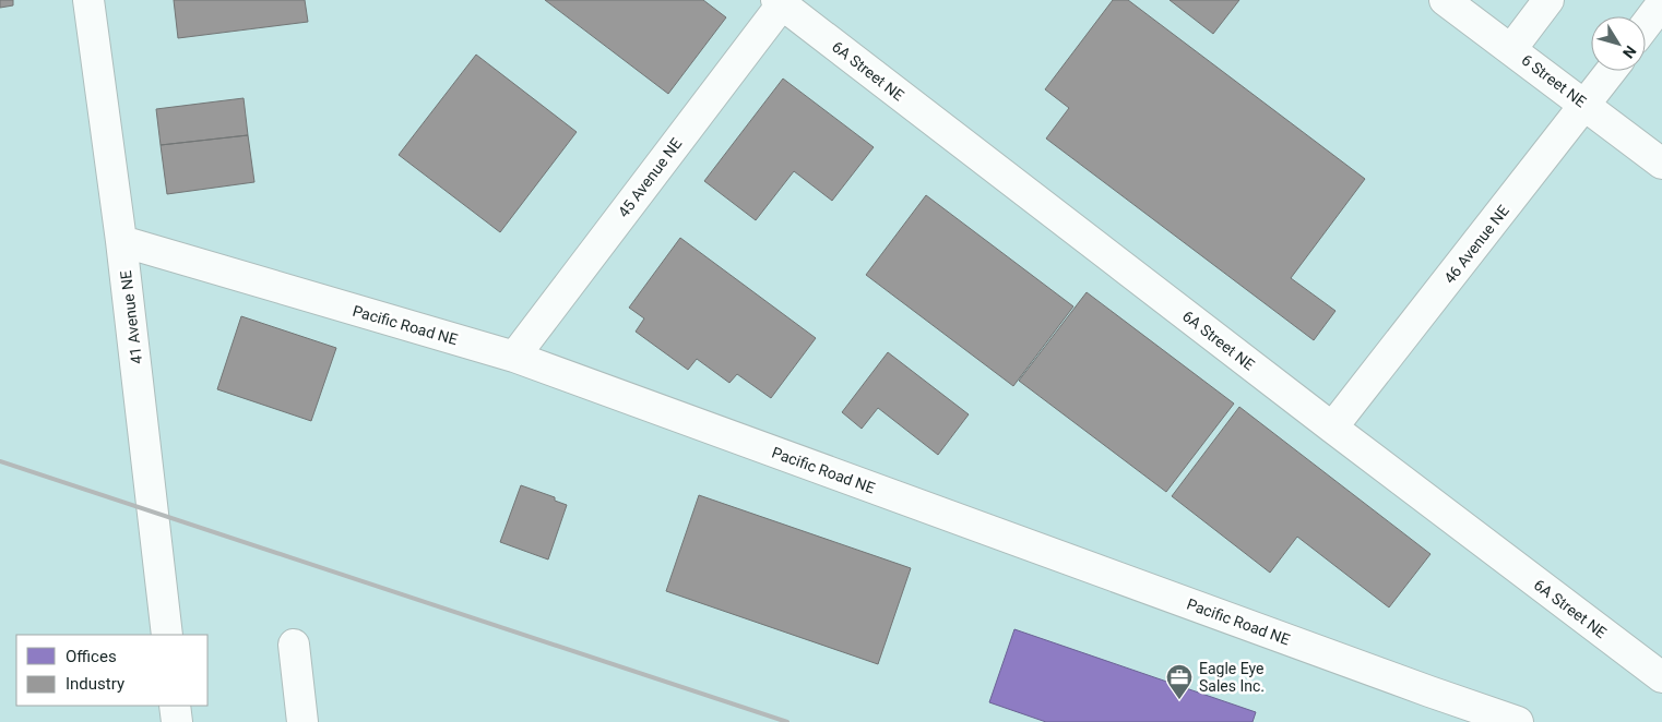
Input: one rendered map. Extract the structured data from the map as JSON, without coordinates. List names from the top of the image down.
{
  "streets": {
    "street": [
      "6A Street NE",
      "6 Street NE",
      "45 Avenue NE",
      "46 Avenue NE",
      "41 Avenue NE",
      "Pacific Road NE"
    ]
  },
  "crossings": [
    ["6A Street NE", "45 Avenue NE"],
    ["6A Street NE", "46 Avenue NE"],
    ["6 Street NE", "46 Avenue NE"],
    ["45 Avenue NE", "Pacific Road NE"],
    ["41 Avenue NE", "Pacific Road NE"]
  ],
  "places": {
    "office": ["Eagle Eye Sales Inc."]
  },
  "legend": ["Offices", "Industry"],
  "north": "bottom right"
}
